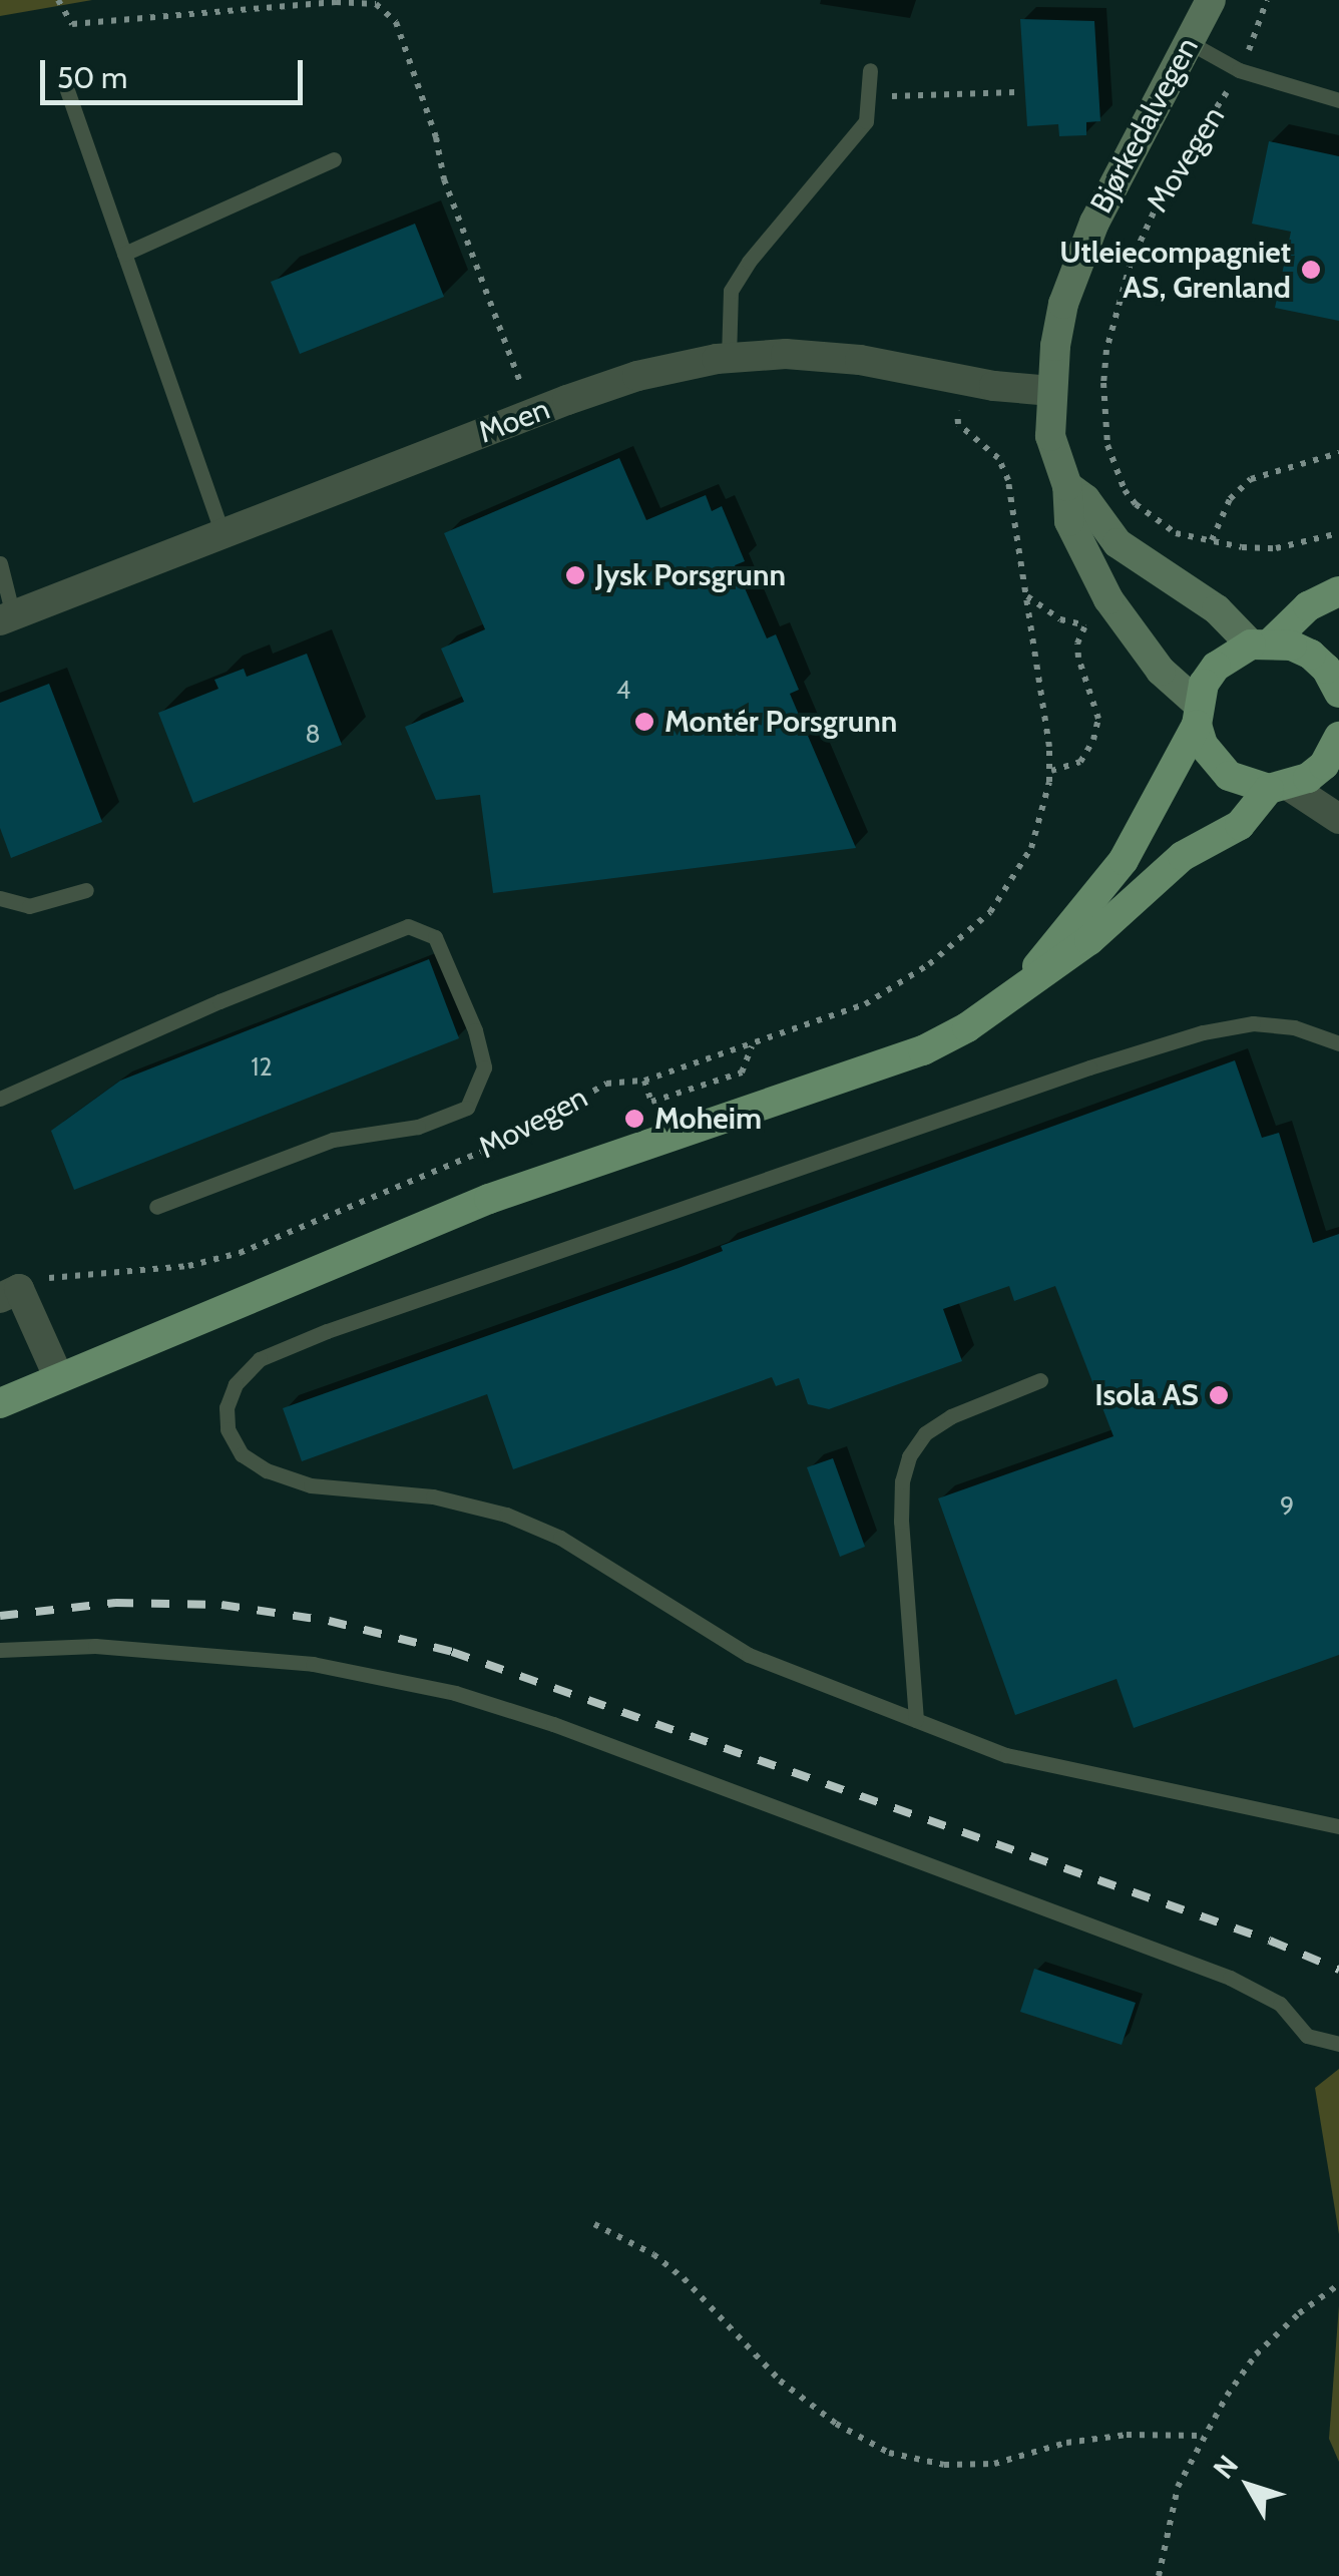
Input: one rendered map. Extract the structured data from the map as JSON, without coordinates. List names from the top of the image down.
{
  "streets": {
    "main road": ["Bjørkedalvegen", "Movegen"],
    "street": ["Moen"]
  },
  "crossings": [
    ["Bjørkedalvegen", "Movegen"],
    ["Bjørkedalvegen", "Moen"]
  ],
  "places": [
    "Utleiecompagniet AS, Grenland",
    "Jysk Porsgrunn",
    "Montér Porsgrunn",
    "Moheim",
    "Isola AS"
  ],
  "house_numbers": [
    "4",
    "8",
    "12",
    "9"
  ],
  "scale_bar": "50 m",
  "north": "top left"
}
